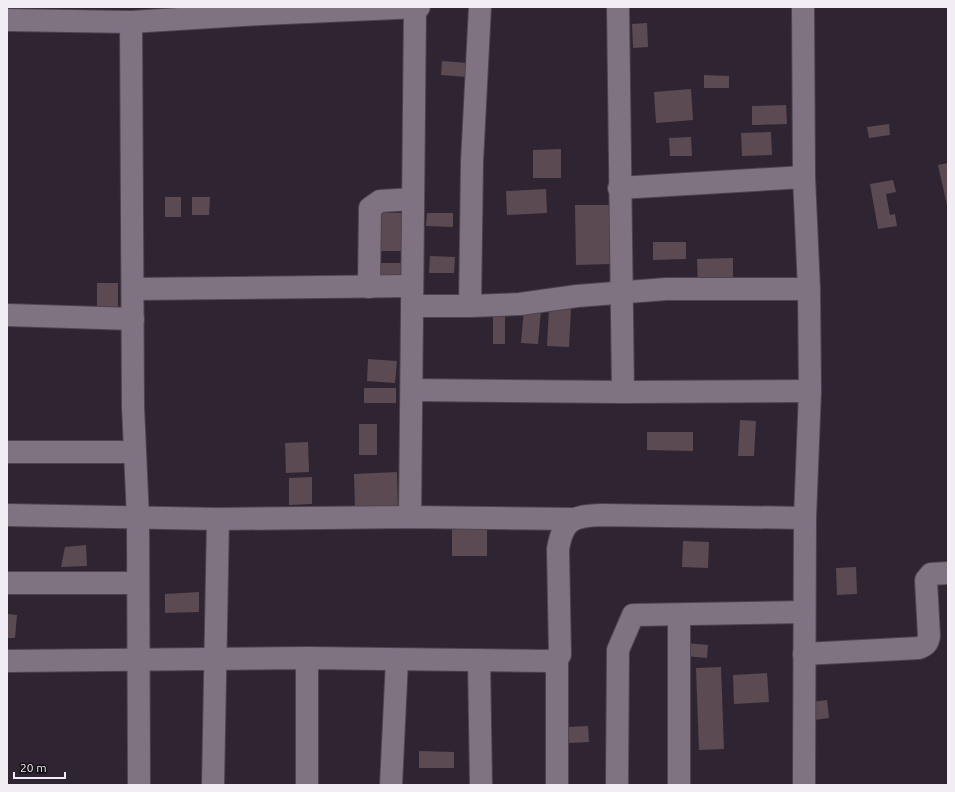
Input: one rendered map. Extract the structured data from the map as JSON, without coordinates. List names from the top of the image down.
{
  "scale_bar": "20 m"
}
